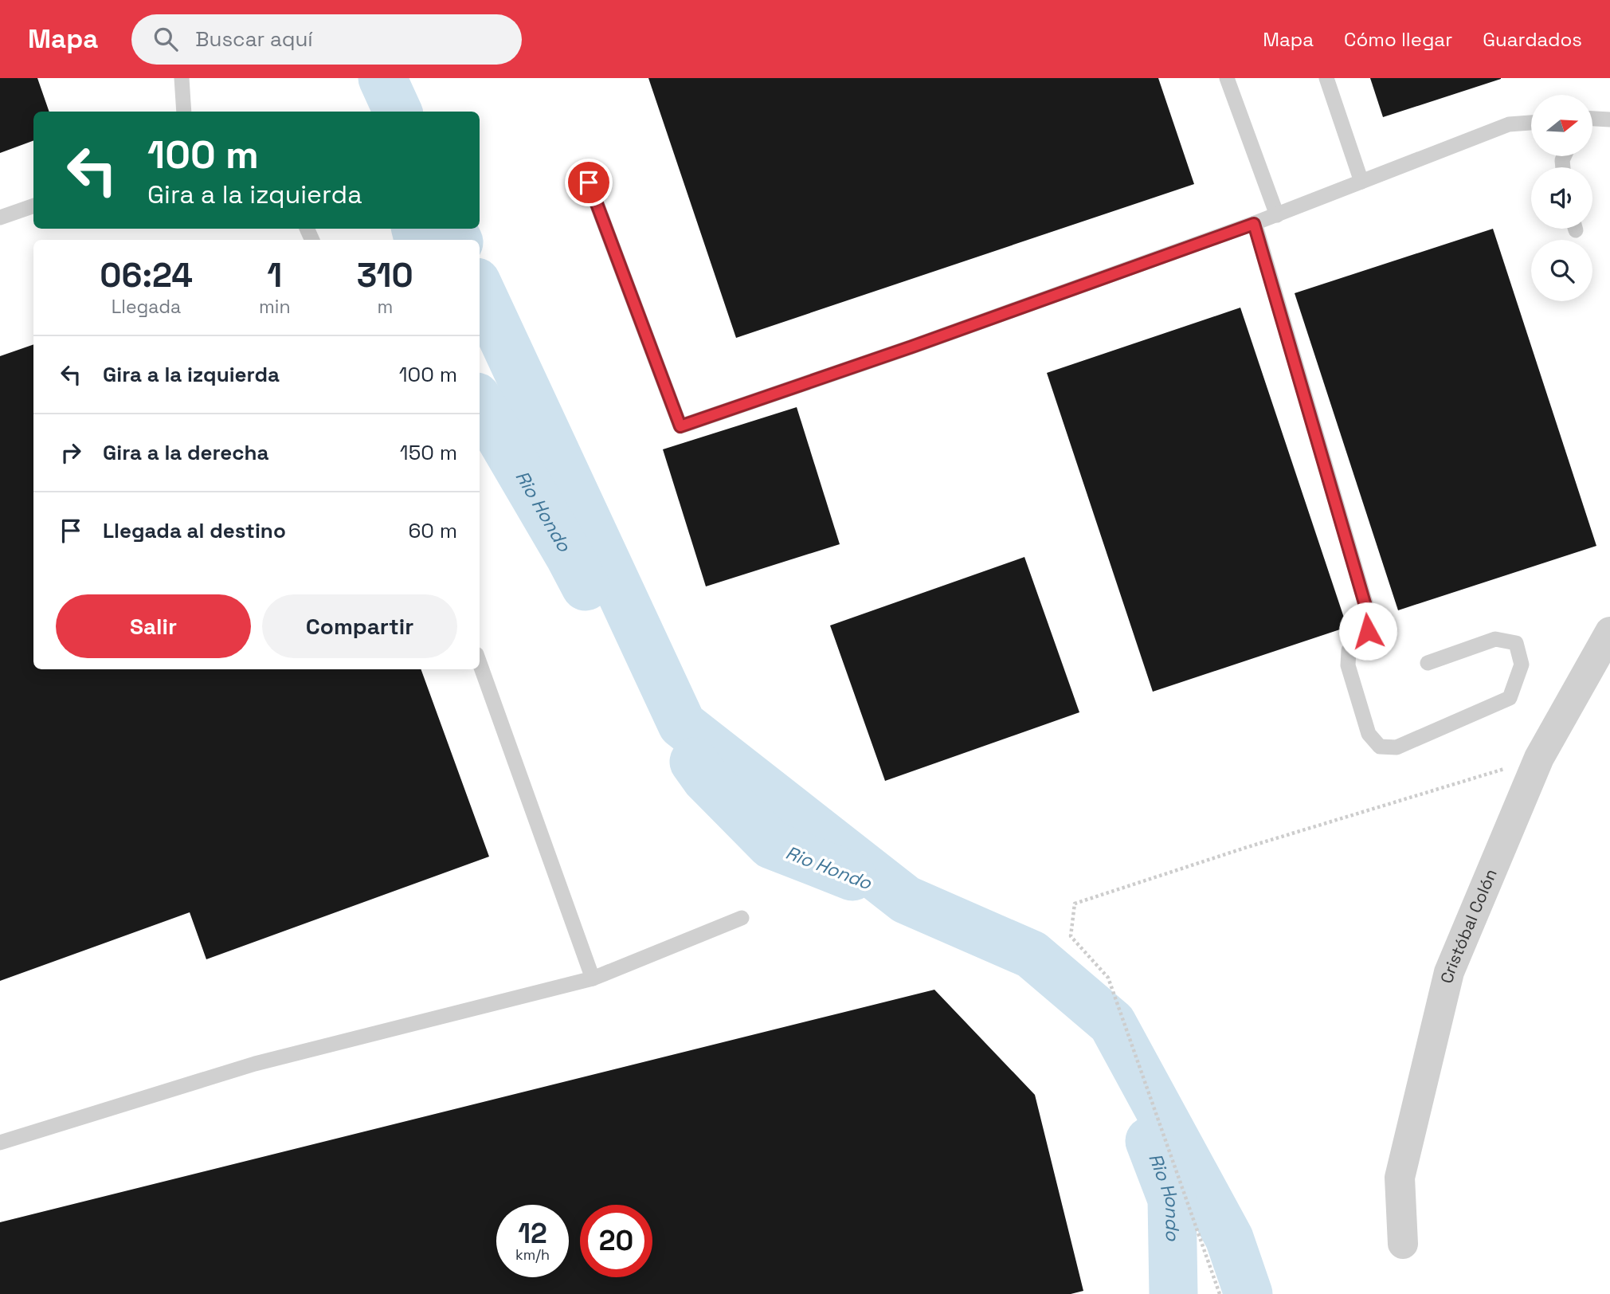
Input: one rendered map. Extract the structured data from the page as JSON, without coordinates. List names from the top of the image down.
{
  "streets": {
    "street": ["Cristóbal Colón"]
  },
  "water": ["Rio Hondo"],
  "north": "right",
  "page": {
    "header": "Mapa",
    "search": "Buscar aquí",
    "nav": ["Mapa", "Cómo llegar", "Guardados"],
    "turn": ["100 m", "Gira a la izquierda"],
    "eta": [
      "06:24",
      "Llegada",
      "1",
      "min",
      "310",
      "m"
    ],
    "list": [
      {
        "name": "Gira a la izquierda",
        "value": "100 m"
      },
      {
        "name": "Gira a la derecha",
        "value": "150 m"
      },
      {
        "name": "Llegada al destino",
        "value": "60 m"
      }
    ],
    "buttons": ["Salir", "Compartir"],
    "speed": "12 km/h",
    "limit": "20"
  }
}
